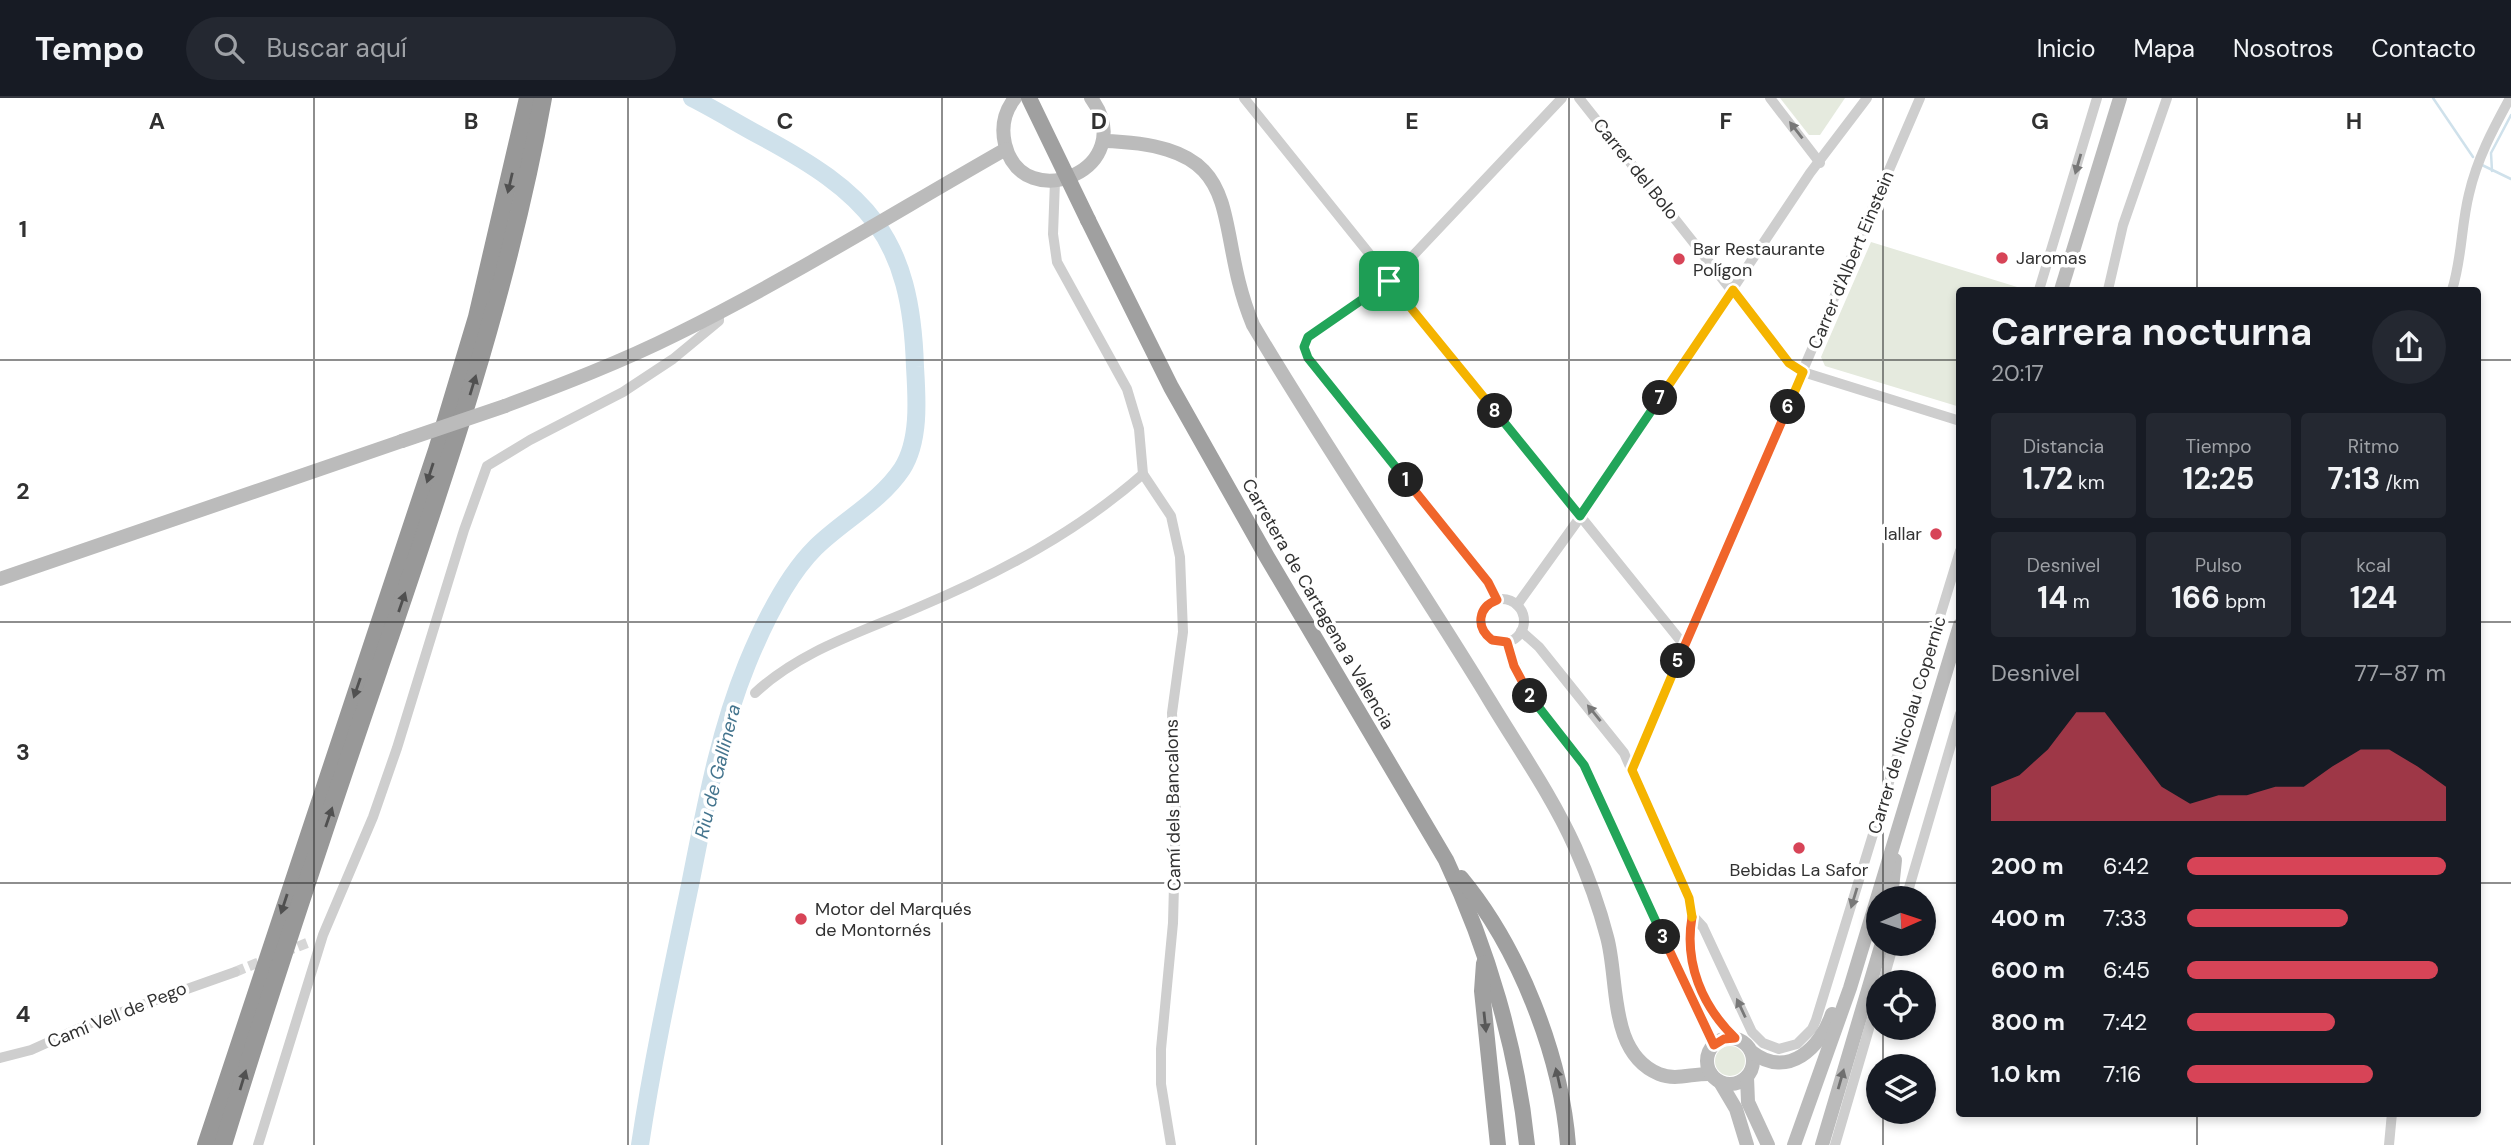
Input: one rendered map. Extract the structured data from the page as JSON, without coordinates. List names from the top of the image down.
{
  "streets": {
    "highway": ["Carretera de Cartagena a Valencia"],
    "street": [
      "Carrer del Bolo",
      "Carrer d'Albert Einstein",
      "Carrer de Nicolau Copernic",
      "Camí dels Bancalons",
      "Camí Vell de Pego"
    ]
  },
  "crossings": [
    ["Carrer del Bolo", "Carrer d'Albert Einstein"]
  ],
  "water": ["Riu de Gallinera"],
  "places": [
    "Jaromas",
    "Bar Restaurante Polígon",
    "lallar",
    "Bebidas La Safor",
    "Motor del Marqués de Montornés"
  ],
  "north": "right",
  "page": {
    "header": "Tempo",
    "search": "Buscar aquí",
    "nav": [
      "Inicio",
      "Mapa",
      "Nosotros",
      "Contacto"
    ],
    "heading": ["Carrera nocturna", "20:17"],
    "pins": [
      "7",
      "6",
      "8",
      "1",
      "5",
      "2",
      "3"
    ],
    "stats": [
      ["Distancia", "1.72 km"],
      ["Tiempo", "12:25"],
      ["Ritmo", "7:13 /km"],
      ["Desnivel", "14 m"],
      ["Pulso", "166 bpm"],
      ["kcal", "124"]
    ],
    "chart": ["Desnivel", "77–87 m"],
    "list": [
      {
        "name": "200 m",
        "note": "6:42"
      },
      {
        "name": "400 m",
        "note": "7:33"
      },
      {
        "name": "600 m",
        "note": "6:45"
      },
      {
        "name": "800 m",
        "note": "7:42"
      },
      {
        "name": "1.0 km",
        "note": "7:16"
      }
    ]
  },
  "grid": {
    "columns": [
      "A",
      "B",
      "C",
      "D",
      "E",
      "F",
      "G",
      "H"
    ],
    "rows": [
      "1",
      "2",
      "3",
      "4"
    ]
  }
}
